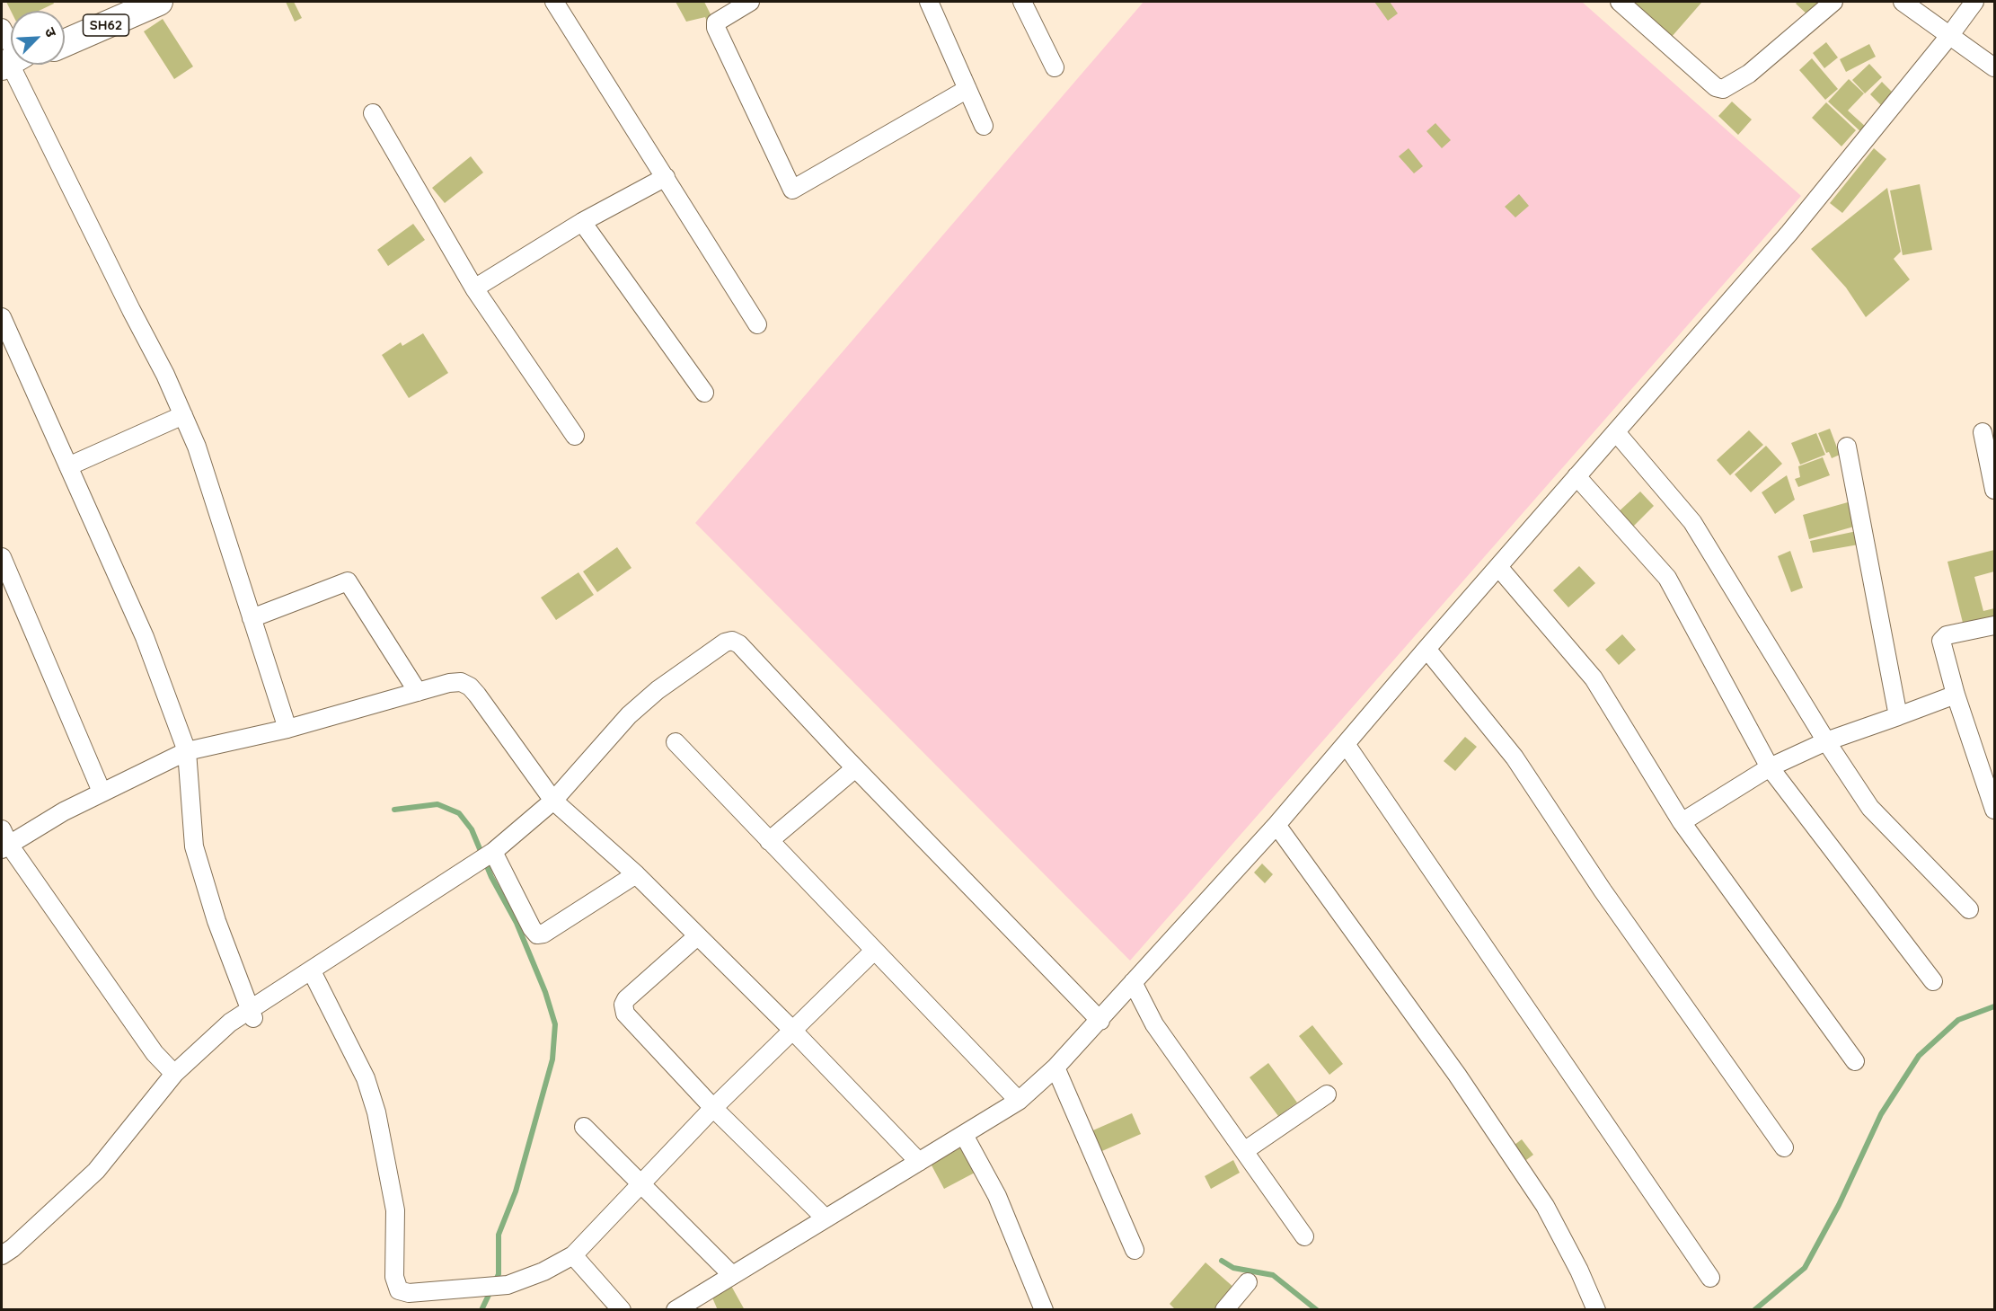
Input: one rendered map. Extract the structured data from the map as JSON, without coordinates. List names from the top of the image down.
{
  "streets": {
    "main road": ["SH62"]
  },
  "north": "top right"
}
